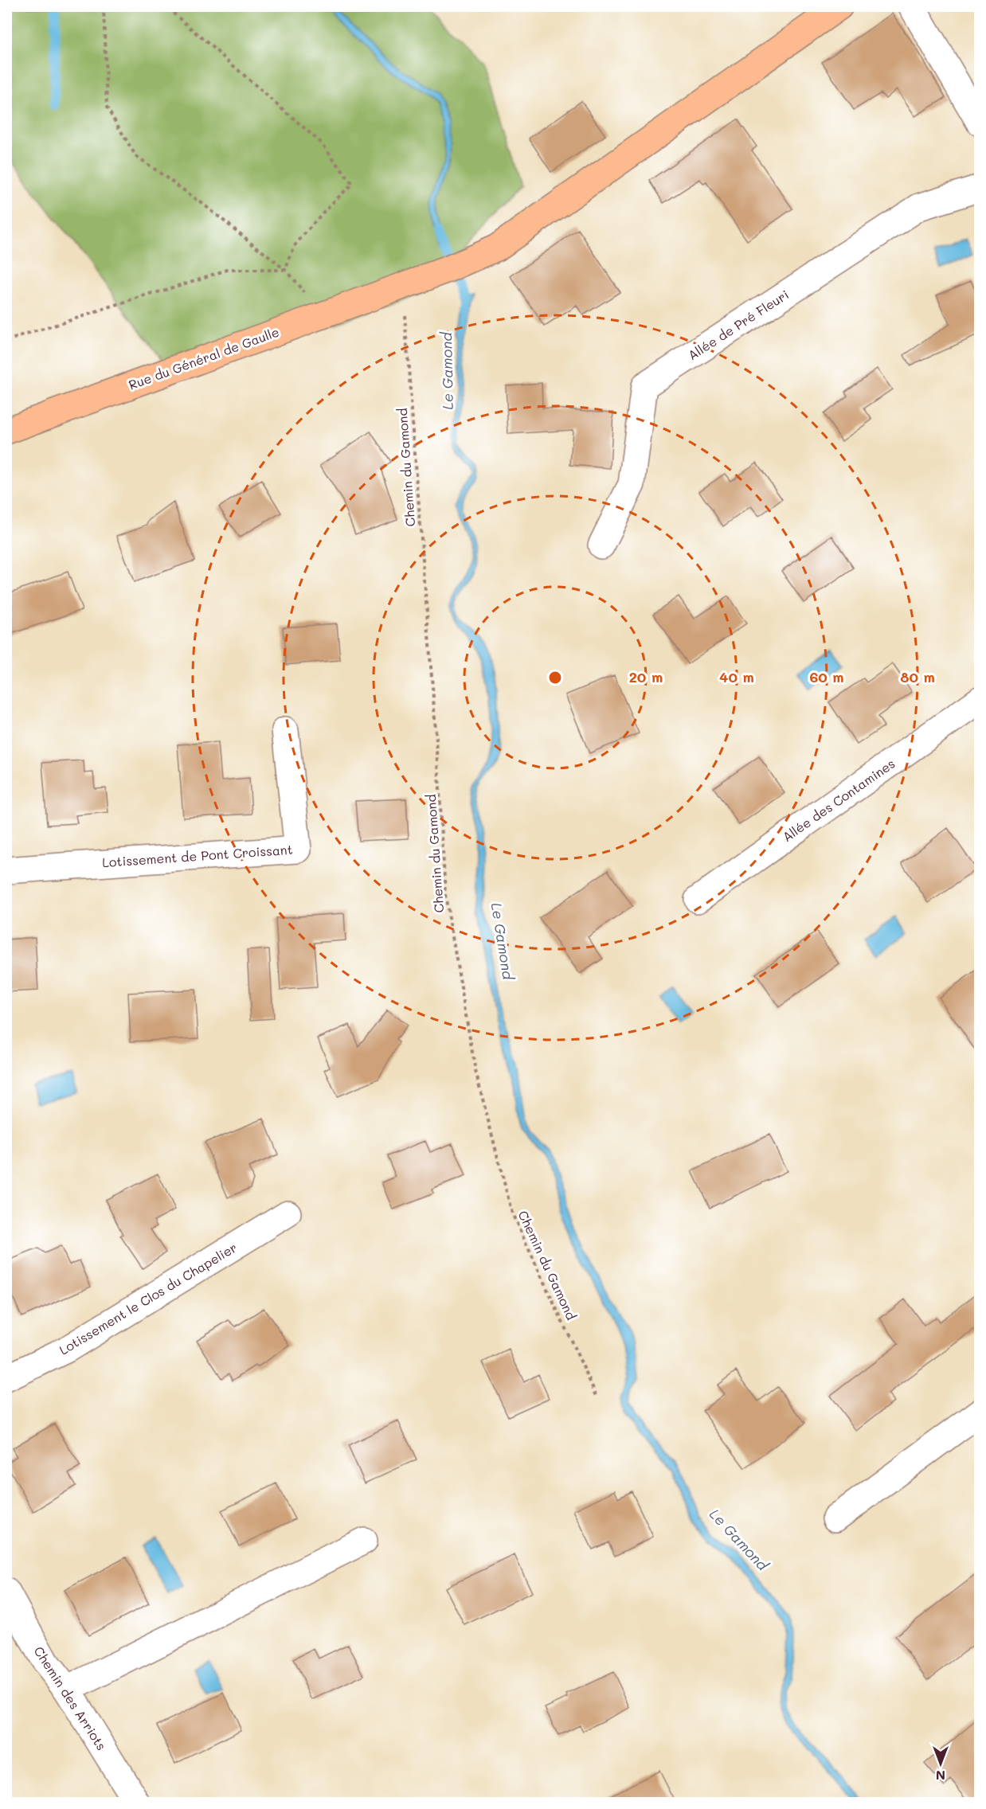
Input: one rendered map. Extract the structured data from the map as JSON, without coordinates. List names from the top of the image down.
{
  "streets": {
    "main road": ["Rue du Général de Gaulle"],
    "street": [
      "Allée de Pré Fleuri",
      "Allée des Contamines",
      "Lotissement de Pont Croissant",
      "Lotissement le Clos du Chapelier",
      "Chemin des Arriots"
    ],
    "path": ["Chemin du Gamond"]
  },
  "crossings": [
    ["Rue du Général de Gaulle", "Chemin du Gamond"]
  ],
  "water": ["Le Gamond"],
  "north": "bottom",
  "rings": [
    "20 m",
    "40 m",
    "60 m",
    "80 m"
  ]
}
